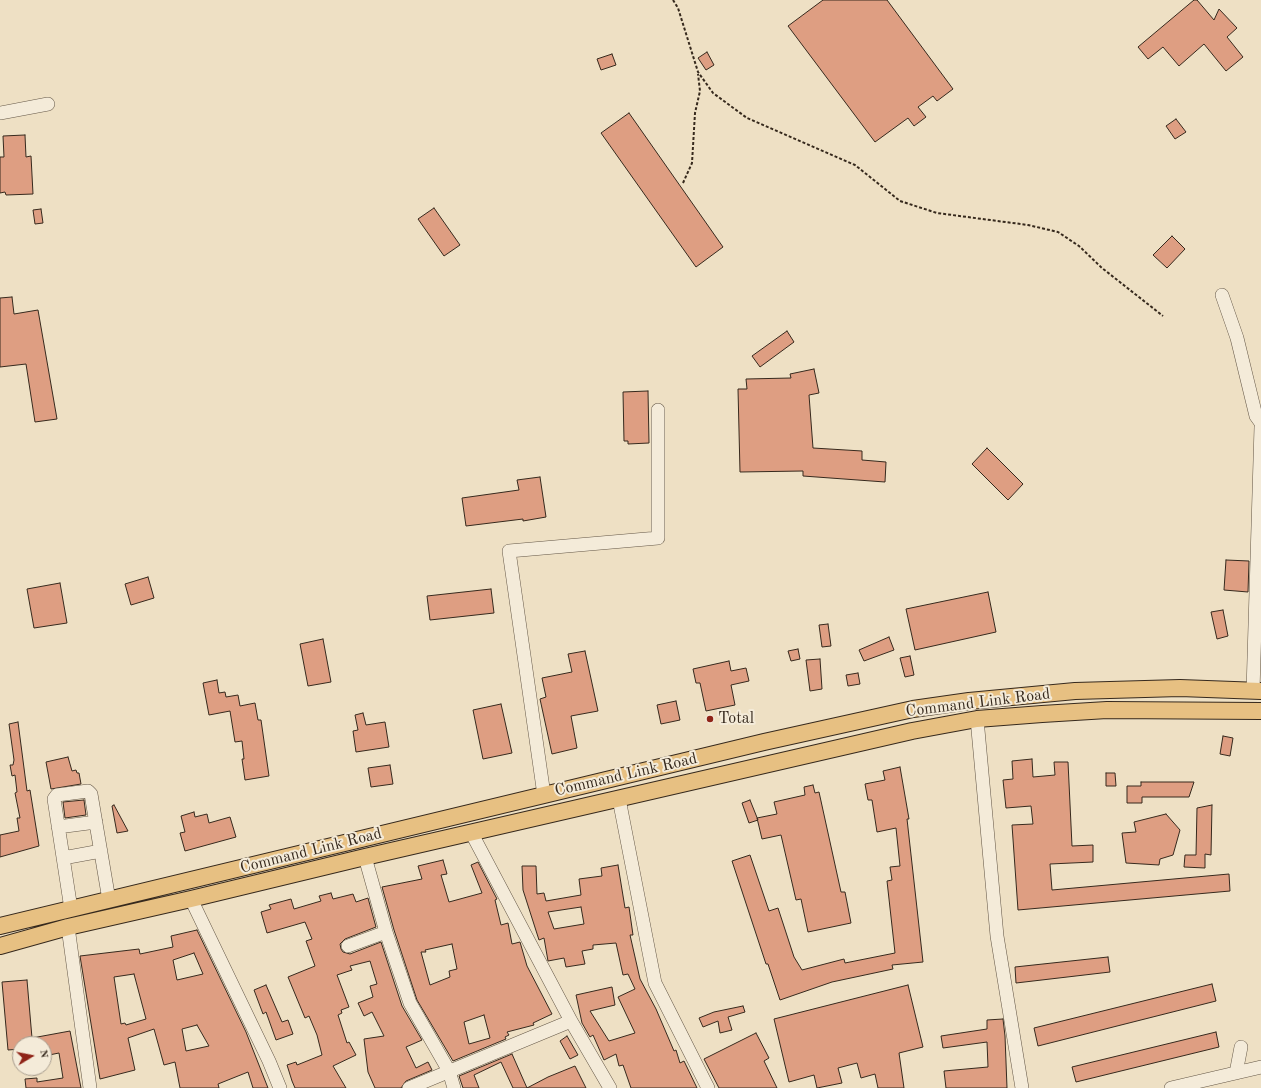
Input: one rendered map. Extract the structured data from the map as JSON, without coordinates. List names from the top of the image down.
{
  "streets": {
    "main road": ["Command Link Road"]
  },
  "places": ["Total"],
  "north": "right"
}
